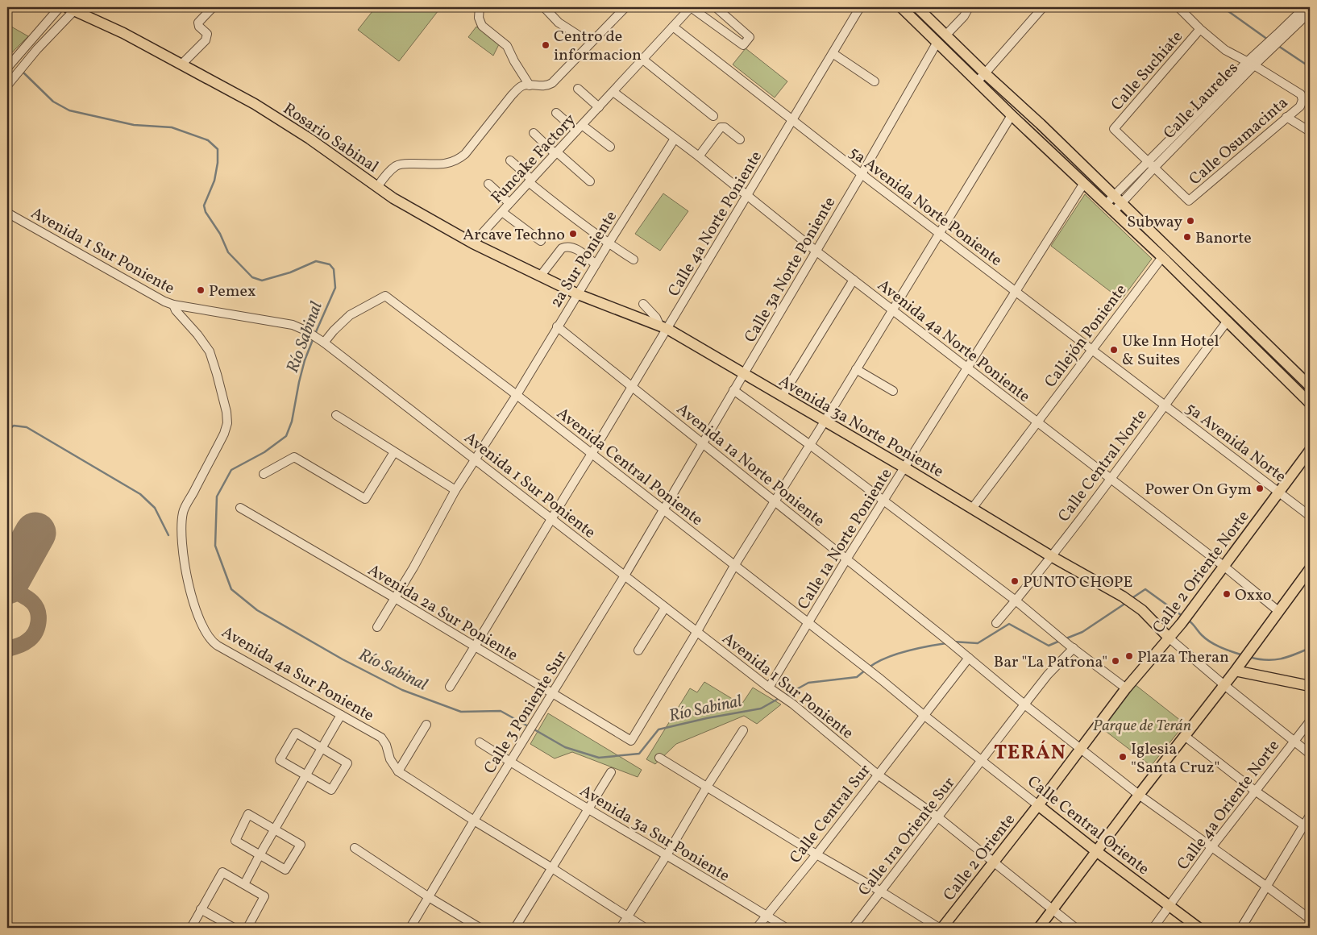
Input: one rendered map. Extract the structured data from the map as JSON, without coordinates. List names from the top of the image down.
{
  "streets": {
    "main road": [
      "Rosario Sabinal",
      "Avenida 3a Norte Poniente",
      "Calle 2 Oriente Norte",
      "Calle Central Oriente",
      "Calle 2 Oriente"
    ],
    "street": [
      "Calle Suchiate",
      "Calle Laureles",
      "Calle Osumacinta",
      "Funcake Factory",
      "5a Avenida Norte Poniente",
      "Calle 4a Norte Poniente",
      "Avenida 1 Sur Poniente",
      "2a Sur Poniente",
      "Calle 3a Norte Poniente",
      "Callejón Poniente",
      "Avenida 4a Norte Poniente",
      "5a Avenida Norte",
      "Avenida 1a Norte Poniente",
      "Calle Central Norte",
      "Avenida Central Poniente",
      "Calle 1a Norte Poniente",
      "Avenida 2a Sur Poniente",
      "Avenida 4a Sur Poniente",
      "Calle 3 Poniente Sur",
      "Calle 4a Oriente Norte",
      "Calle Central Sur",
      "Avenida 3a Sur Poniente",
      "Calle 1ra Oriente Sur"
    ]
  },
  "crossings": [
    ["Calle Suchiate", "Calle Laureles"],
    ["Calle Suchiate", "Calle Osumacinta"],
    ["Calle Laureles", "Calle Osumacinta"],
    ["Rosario Sabinal", "Funcake Factory"],
    ["Rosario Sabinal", "2a Sur Poniente"],
    ["Rosario Sabinal", "Avenida 3a Norte Poniente"],
    ["Funcake Factory", "5a Avenida Norte Poniente"],
    ["Funcake Factory", "Avenida 4a Norte Poniente"],
    ["5a Avenida Norte Poniente", "Calle 4a Norte Poniente"],
    ["5a Avenida Norte Poniente", "Calle 3a Norte Poniente"],
    ["5a Avenida Norte Poniente", "Callejón Poniente"],
    ["5a Avenida Norte Poniente", "5a Avenida Norte"],
    ["5a Avenida Norte Poniente", "Calle Central Norte"],
    ["5a Avenida Norte Poniente", "Calle 1a Norte Poniente"],
    ["Calle 4a Norte Poniente", "Avenida 1 Sur Poniente"],
    ["Calle 4a Norte Poniente", "Avenida 4a Norte Poniente"],
    ["Calle 4a Norte Poniente", "Avenida 3a Norte Poniente"],
    ["Calle 4a Norte Poniente", "Avenida 1a Norte Poniente"],
    ["Calle 4a Norte Poniente", "Avenida Central Poniente"],
    ["Calle 4a Norte Poniente", "Avenida 2a Sur Poniente"],
    ["Avenida 1 Sur Poniente", "2a Sur Poniente"],
    ["Avenida 1 Sur Poniente", "Avenida Central Poniente"],
    ["Avenida 1 Sur Poniente", "Calle 1a Norte Poniente"],
    ["Avenida 1 Sur Poniente", "Avenida 2a Sur Poniente"],
    ["Avenida 1 Sur Poniente", "Avenida 4a Sur Poniente"],
    ["Avenida 1 Sur Poniente", "Calle 3 Poniente Sur"],
    ["Avenida 1 Sur Poniente", "Calle Central Sur"],
    ["Avenida 1 Sur Poniente", "Calle 1ra Oriente Sur"],
    ["Avenida 1 Sur Poniente", "Calle 2 Oriente"],
    ["2a Sur Poniente", "Avenida 4a Norte Poniente"],
    ["2a Sur Poniente", "Avenida 3a Norte Poniente"],
    ["2a Sur Poniente", "Avenida 1a Norte Poniente"],
    ["2a Sur Poniente", "Avenida Central Poniente"],
    ["2a Sur Poniente", "Avenida 2a Sur Poniente"],
    ["Calle 3a Norte Poniente", "Avenida 4a Norte Poniente"],
    ["Calle 3a Norte Poniente", "Avenida 3a Norte Poniente"],
    ["Calle 3a Norte Poniente", "Avenida 1a Norte Poniente"],
    ["Calle 3a Norte Poniente", "Avenida Central Poniente"],
    ["Calle 3a Norte Poniente", "Calle 3 Poniente Sur"],
    ["Callejón Poniente", "Avenida 4a Norte Poniente"],
    ["Callejón Poniente", "Avenida 3a Norte Poniente"],
    ["Avenida 4a Norte Poniente", "Calle Central Norte"],
    ["Avenida 4a Norte Poniente", "Calle 1a Norte Poniente"],
    ["Avenida 4a Norte Poniente", "Calle 2 Oriente Norte"],
    ["Avenida 3a Norte Poniente", "Calle Central Norte"],
    ["Avenida 3a Norte Poniente", "Calle 1a Norte Poniente"],
    ["Avenida 3a Norte Poniente", "Calle 2 Oriente Norte"],
    ["5a Avenida Norte", "Calle Central Norte"],
    ["5a Avenida Norte", "Calle 2 Oriente Norte"],
    ["Avenida 1a Norte Poniente", "Calle 1a Norte Poniente"],
    ["Avenida Central Poniente", "Calle 1a Norte Poniente"],
    ["Avenida Central Poniente", "Calle 3 Poniente Sur"],
    ["Avenida Central Poniente", "Calle Central Oriente"],
    ["Calle 2 Oriente Norte", "Calle Central Oriente"],
    ["Calle 2 Oriente Norte", "Calle 2 Oriente"],
    ["Avenida 2a Sur Poniente", "Calle 3 Poniente Sur"],
    ["Avenida 4a Sur Poniente", "Calle 3 Poniente Sur"],
    ["Calle 3 Poniente Sur", "Avenida 3a Sur Poniente"],
    ["Calle 4a Oriente Norte", "Calle Central Oriente"],
    ["Calle Central Sur", "Calle Central Oriente"],
    ["Calle Central Sur", "Avenida 3a Sur Poniente"],
    ["Calle Central Oriente", "Calle 1ra Oriente Sur"],
    ["Calle Central Oriente", "Calle 2 Oriente"]
  ],
  "districts": ["TERÁN"],
  "water": ["Río Sabinal"],
  "parks": ["Parque de Terán"],
  "places": [
    "Centro de informacion",
    "Subway",
    "Arcave Techno",
    "Banorte",
    "Pemex",
    "Uke Inn Hotel & Suites",
    "Power On Gym",
    "PUNTO CHOPE",
    "Oxxo",
    "Plaza Theran",
    "Bar \"La Patrona\"",
    "Iglesia \"Santa Cruz\""
  ]
}
